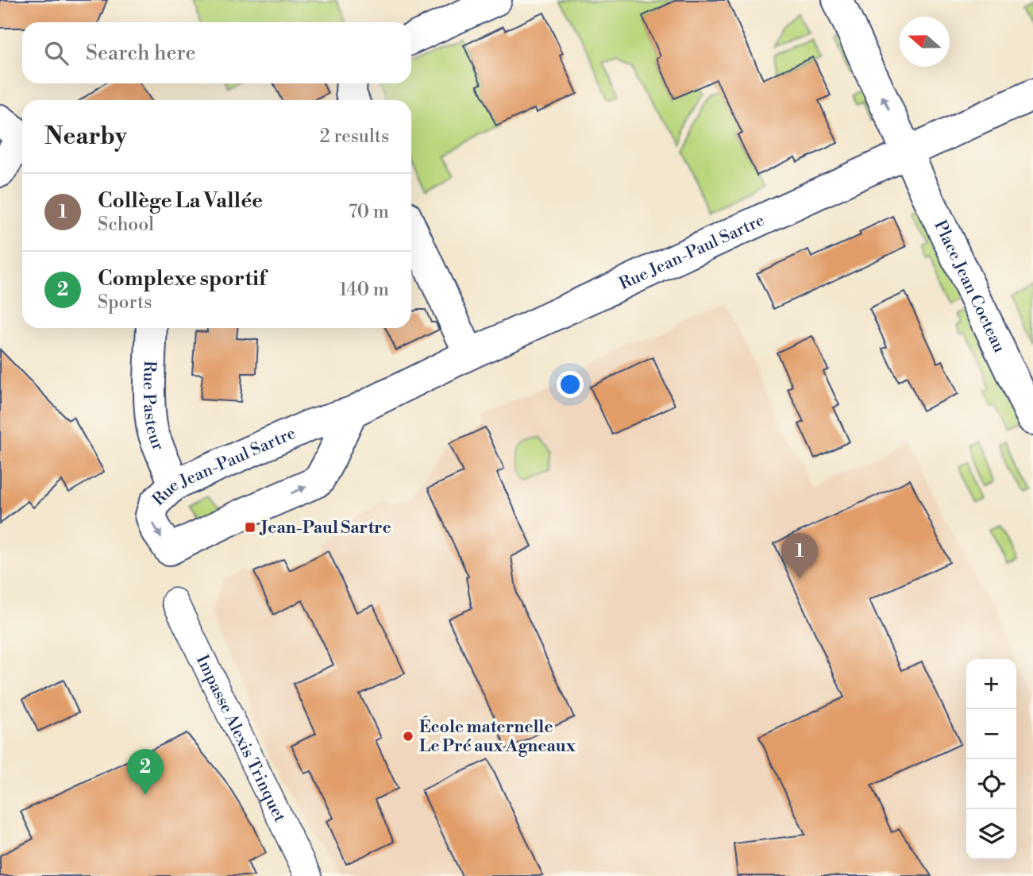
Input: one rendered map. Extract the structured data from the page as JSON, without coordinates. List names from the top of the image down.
{
  "streets": {
    "street": [
      "Rue Jean-Paul Sartre",
      "Place Jean Cocteau",
      "Rue Pasteur",
      "Impasse Alexis Trinquet"
    ]
  },
  "crossings": [
    ["Rue Jean-Paul Sartre", "Place Jean Cocteau"],
    ["Rue Jean-Paul Sartre", "Rue Pasteur"]
  ],
  "one_way": ["Place Jean Cocteau"],
  "places": {
    "transit": ["Jean-Paul Sartre"],
    "other": ["École maternelle Le Pré aux Agneaux"]
  },
  "north": "left",
  "page": {
    "search": "Search here",
    "heading": ["Nearby", "2 results"],
    "list": [
      {
        "mark": "1",
        "name": "Collège La Vallée",
        "note": "School",
        "value": "70 m"
      },
      {
        "mark": "2",
        "name": "Complexe sportif",
        "note": "Sports",
        "value": "140 m"
      }
    ],
    "pins": ["1", "2"],
    "map_buttons": ["+", "−"]
  }
}
